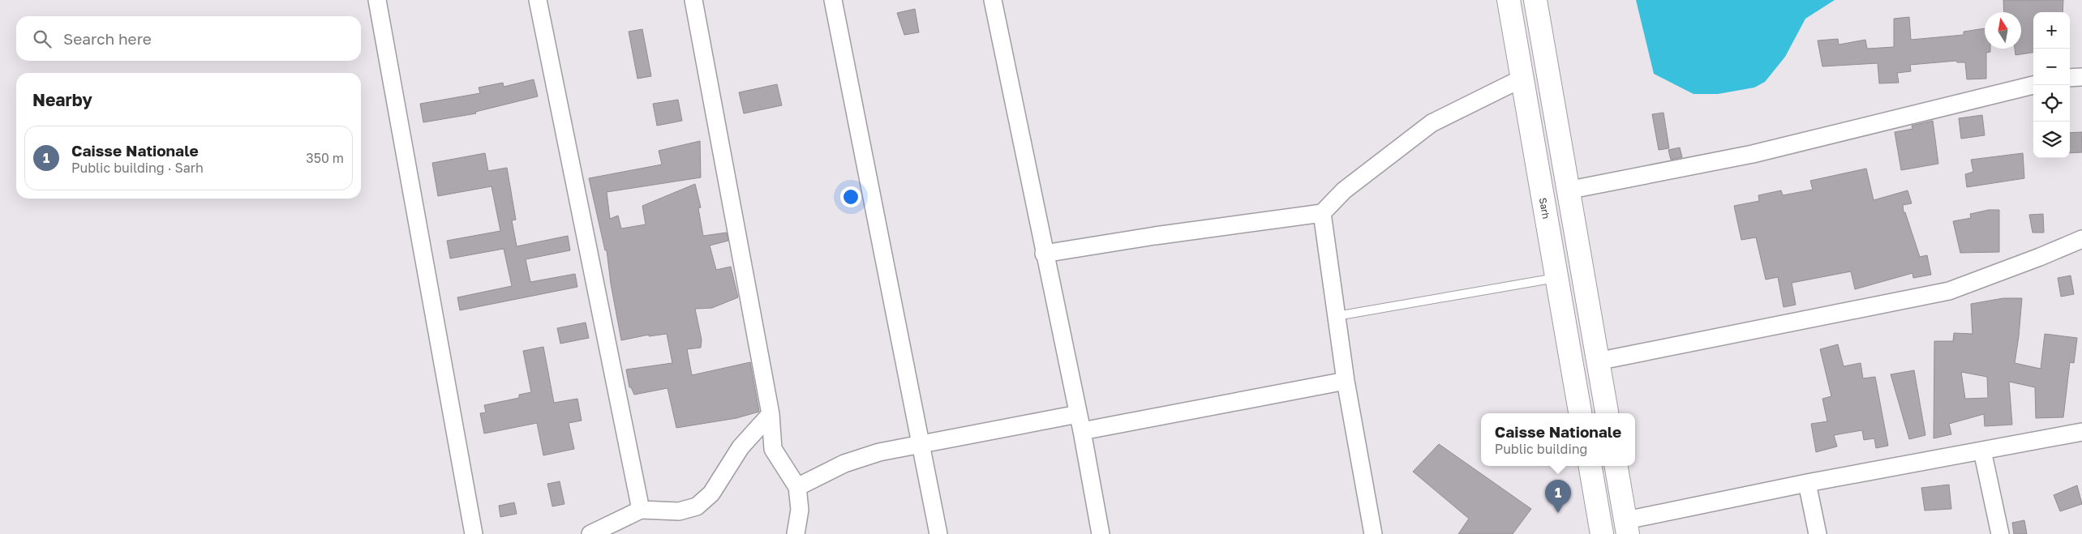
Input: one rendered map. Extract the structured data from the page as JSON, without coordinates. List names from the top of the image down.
{
  "streets": {
    "highway": ["Sarh"]
  },
  "north": "top",
  "page": {
    "map_buttons": ["+", "−"],
    "search": "Search here",
    "heading": "Nearby",
    "list": [
      {
        "mark": "1",
        "name": "Caisse Nationale",
        "note": "Public building · Sarh",
        "value": "350 m"
      }
    ],
    "popup": ["Caisse Nationale", "Public building"],
    "pins": "1"
  }
}
